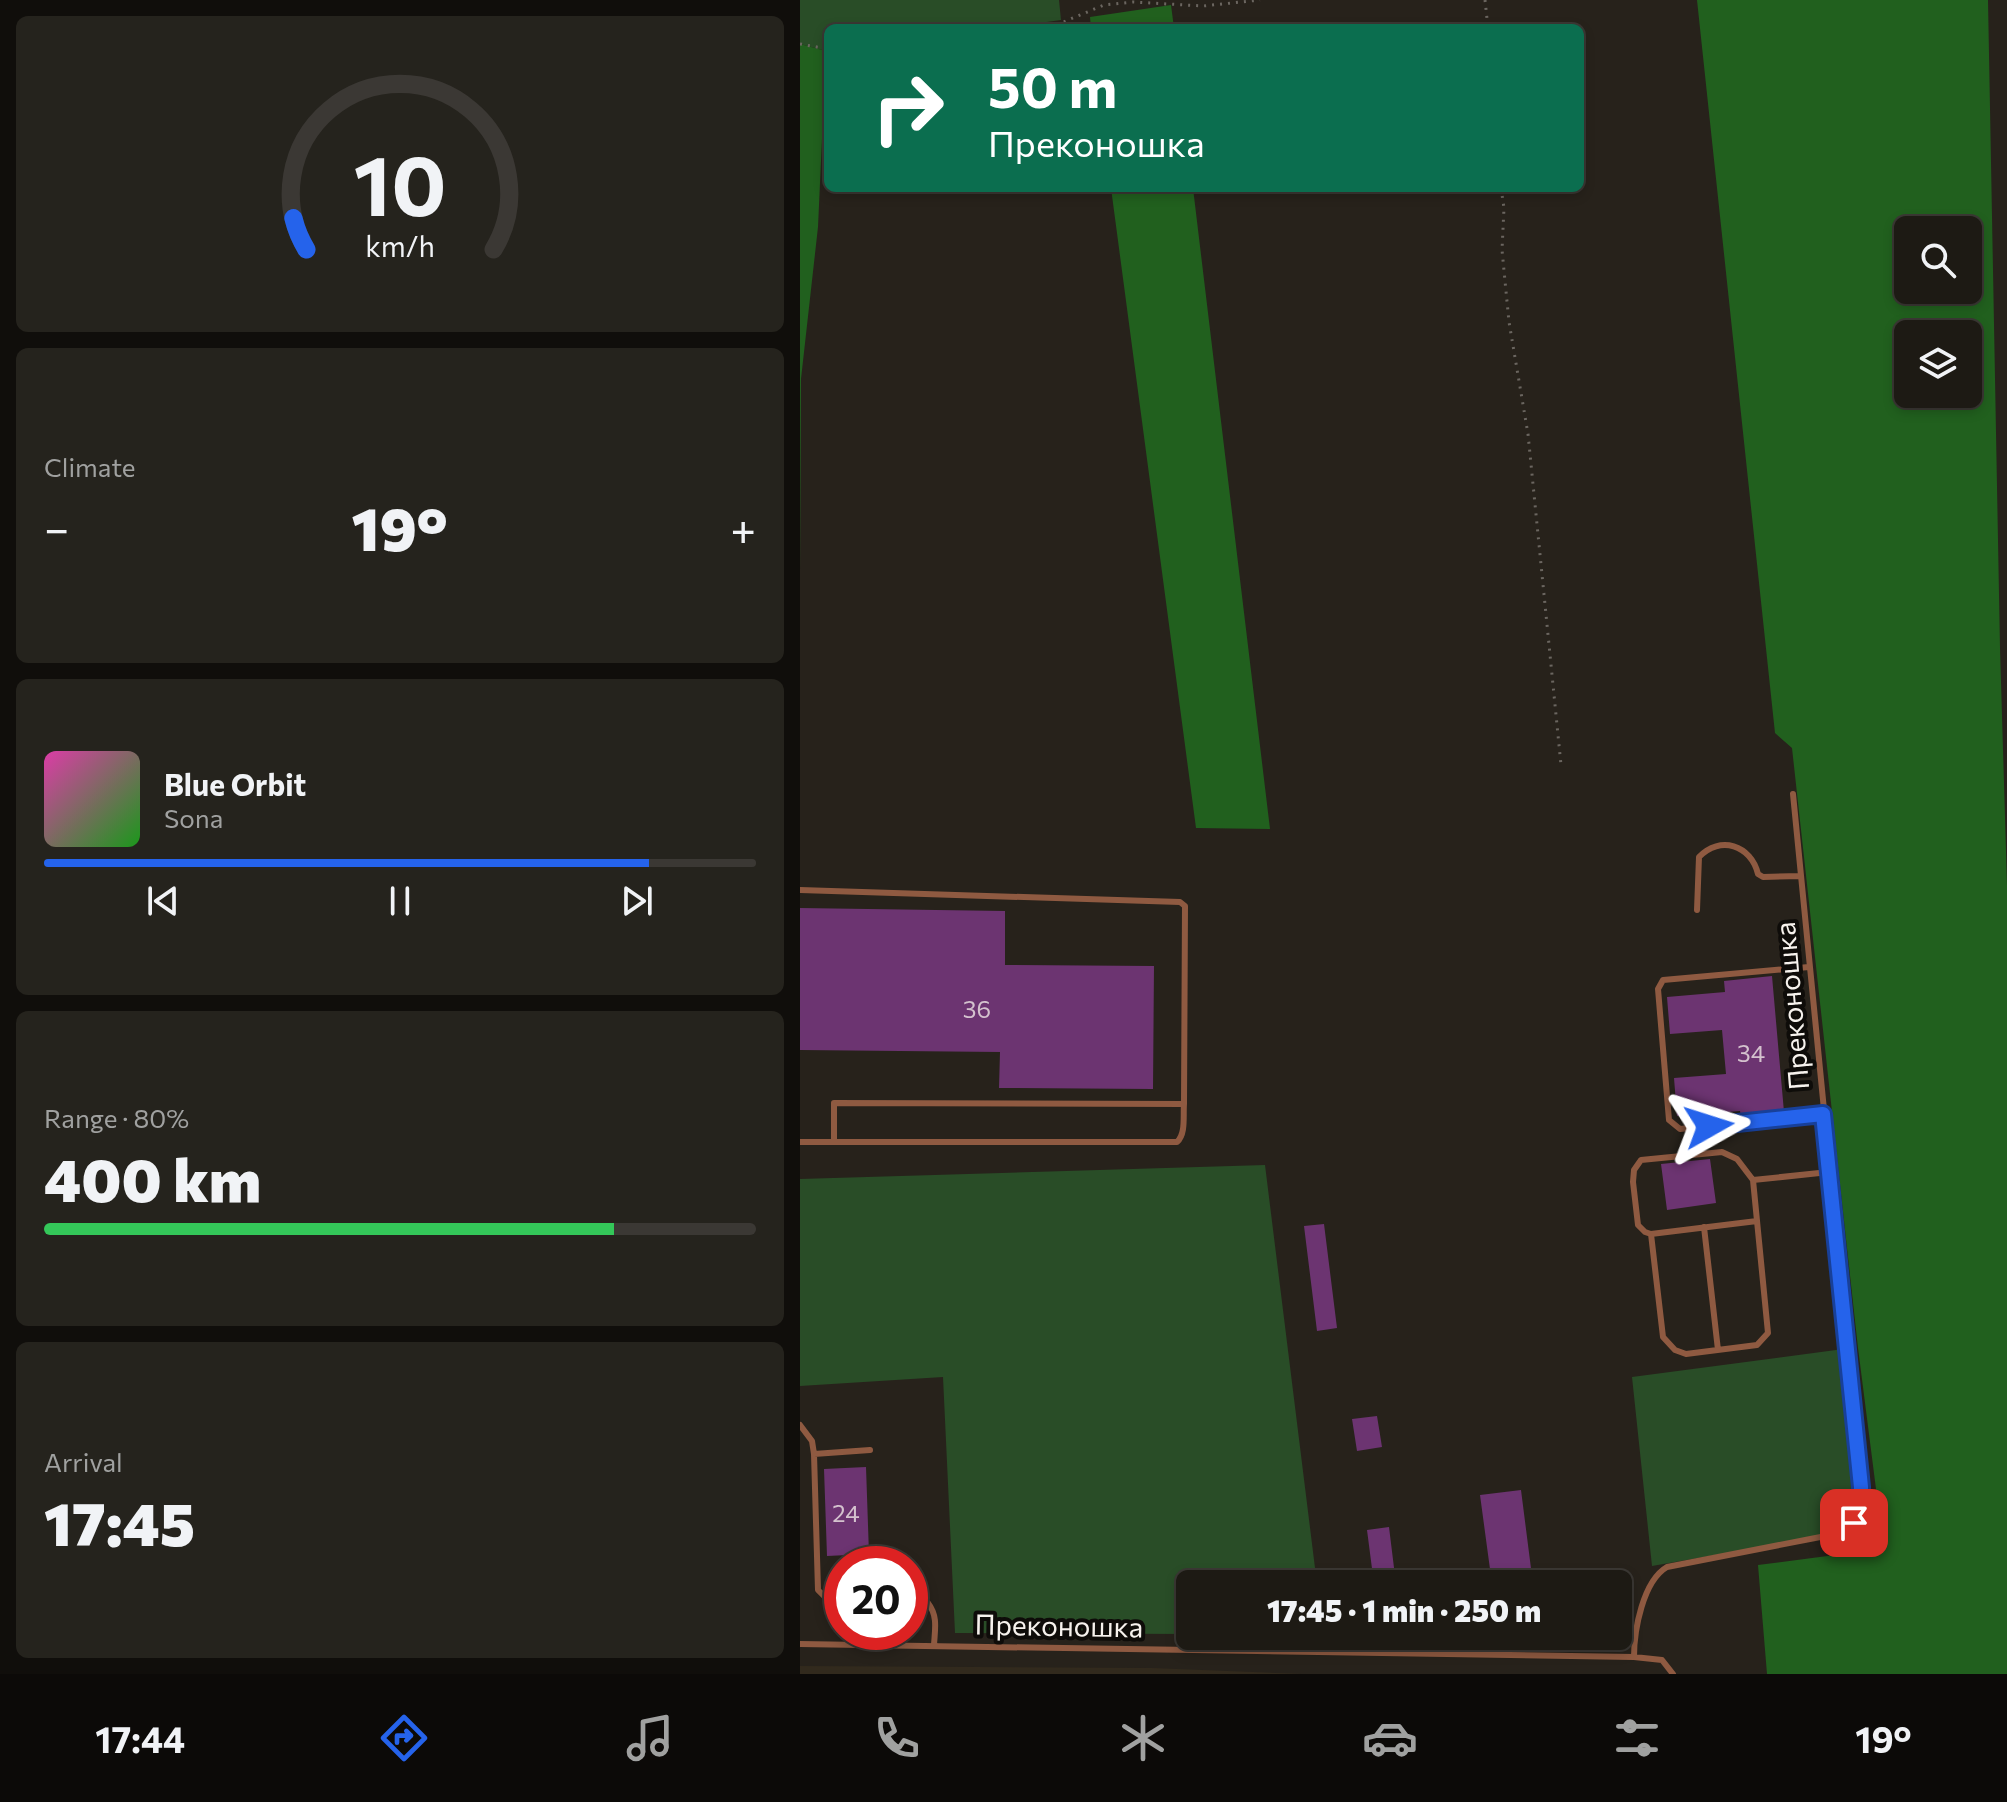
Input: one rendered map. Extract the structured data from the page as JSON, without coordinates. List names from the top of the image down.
{
  "streets": {
    "lane": ["Преконошка"]
  },
  "house_numbers": ["36", "34", "24"],
  "page": {
    "turn": ["50 m", "Преконошка"],
    "tile": [
      "Climate",
      ["Range · 80%", "400 km"],
      ["Arrival", "17:45"]
    ],
    "heat": ["−", "19°", "+"],
    "song": ["Blue Orbit", "Sona"],
    "limit": "20",
    "trip": "17:45 · 1 min · 250 m",
    "tabs": ["17:44", "19°"],
    "gauge": ["10", "km/h"]
  }
}
